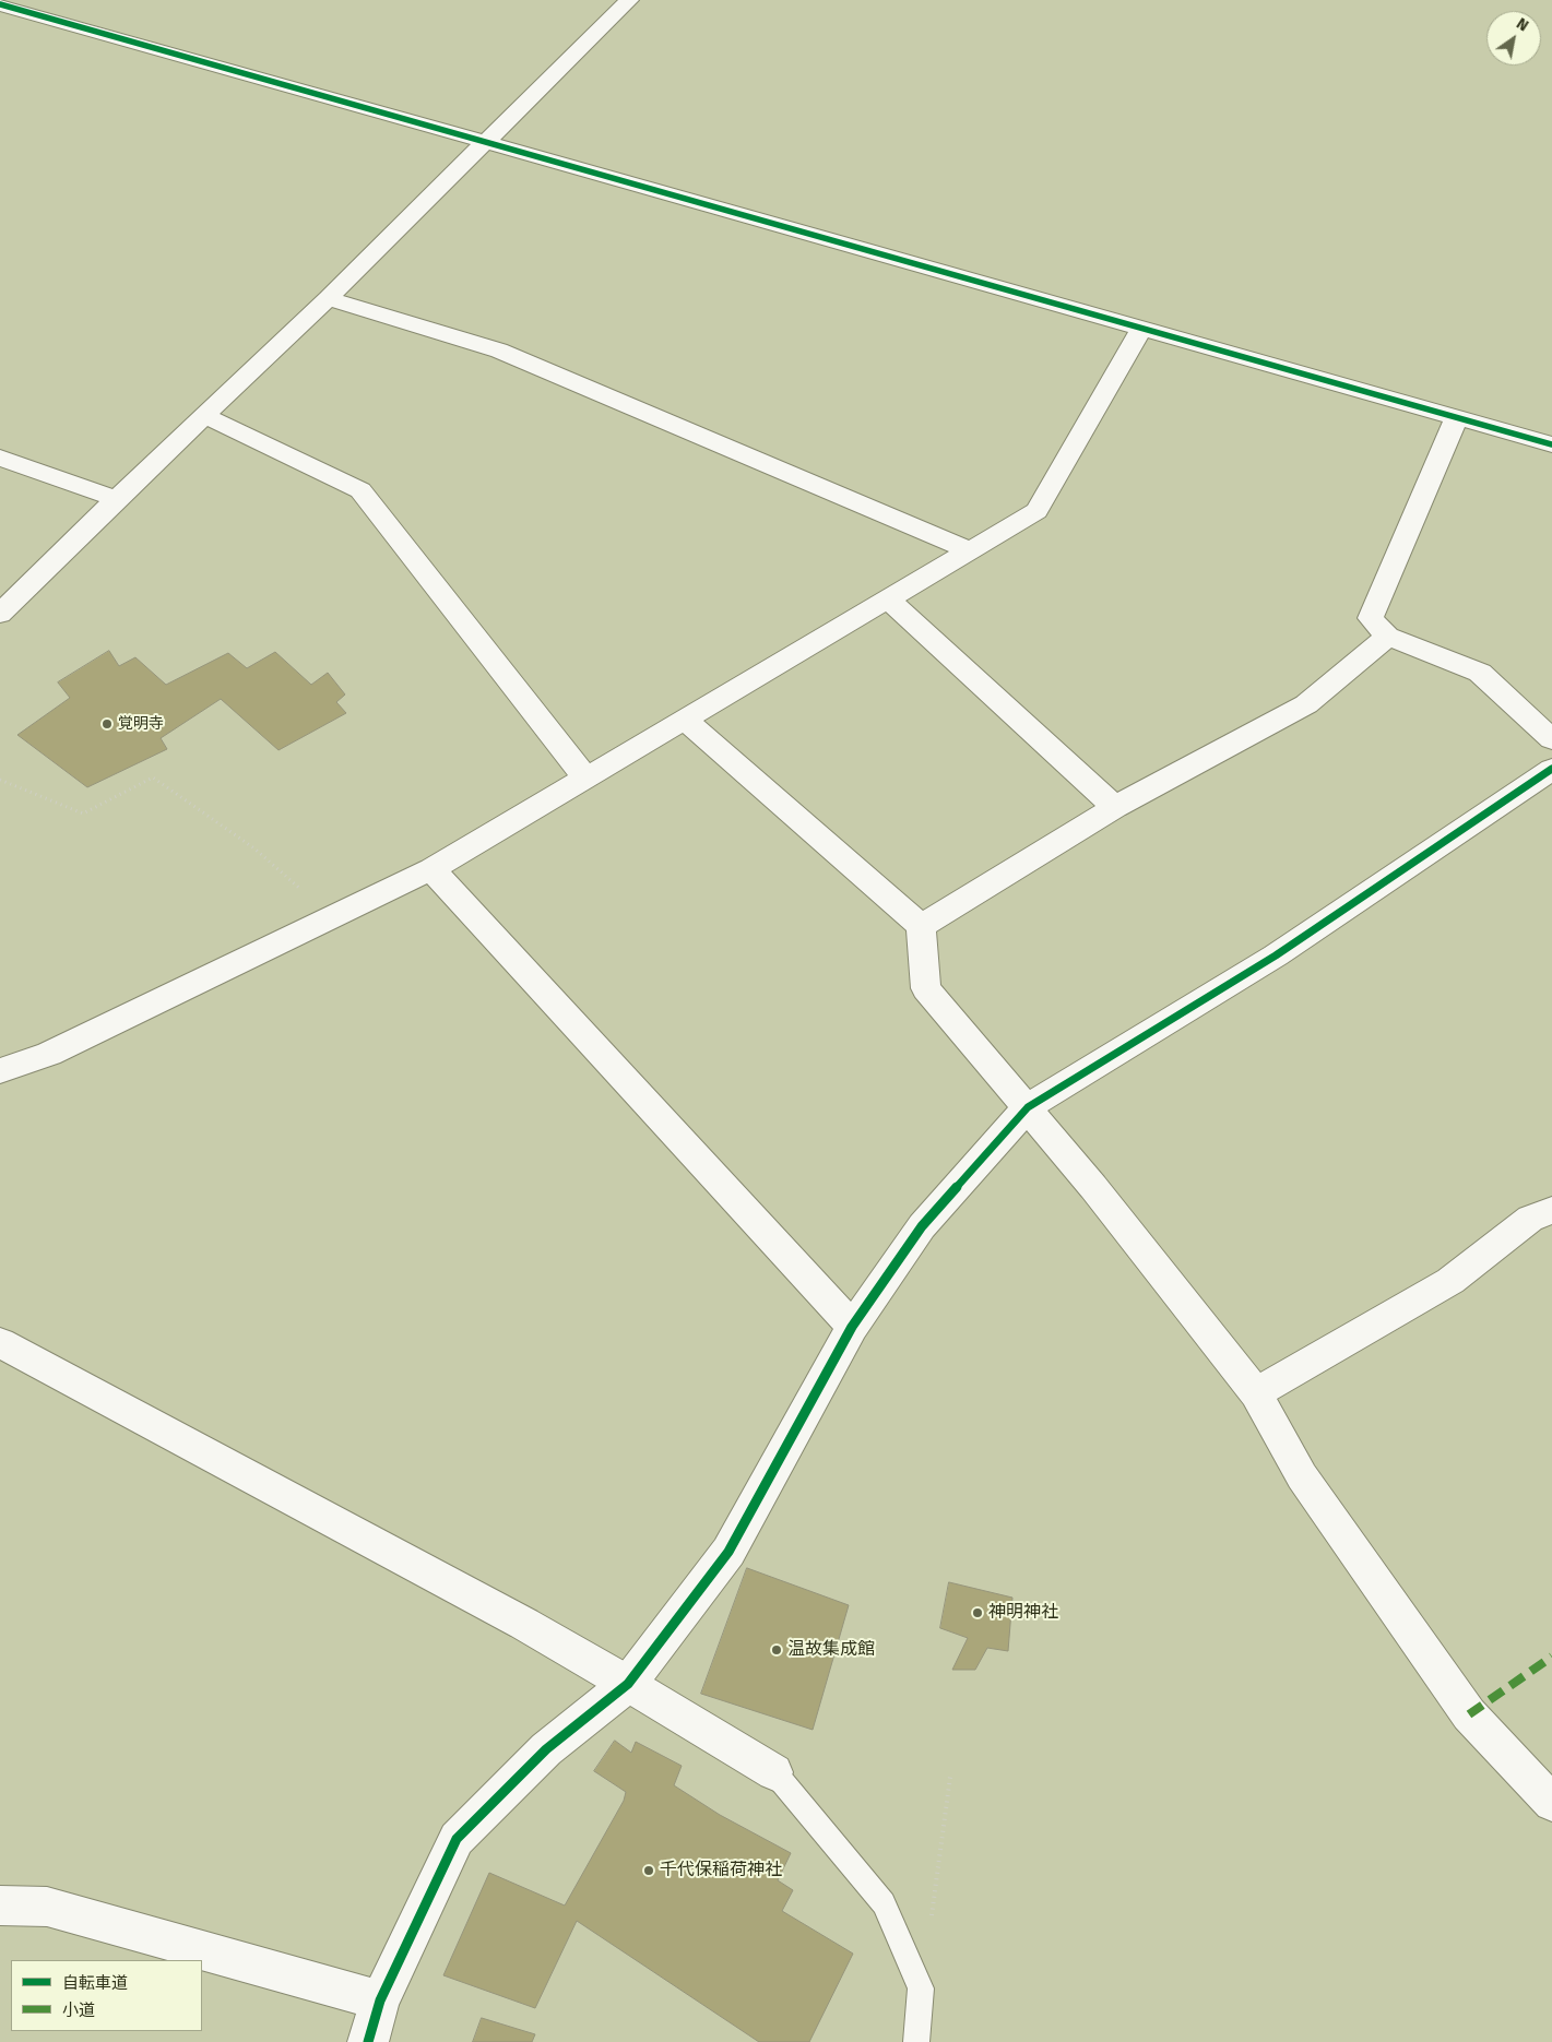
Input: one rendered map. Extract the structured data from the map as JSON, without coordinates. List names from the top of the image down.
{
  "places": [
    "覚明寺",
    "神明神社",
    "温故集成館",
    "千代保稲荷神社"
  ],
  "legend": ["自転車道", "小道"],
  "north": "top right"
}
